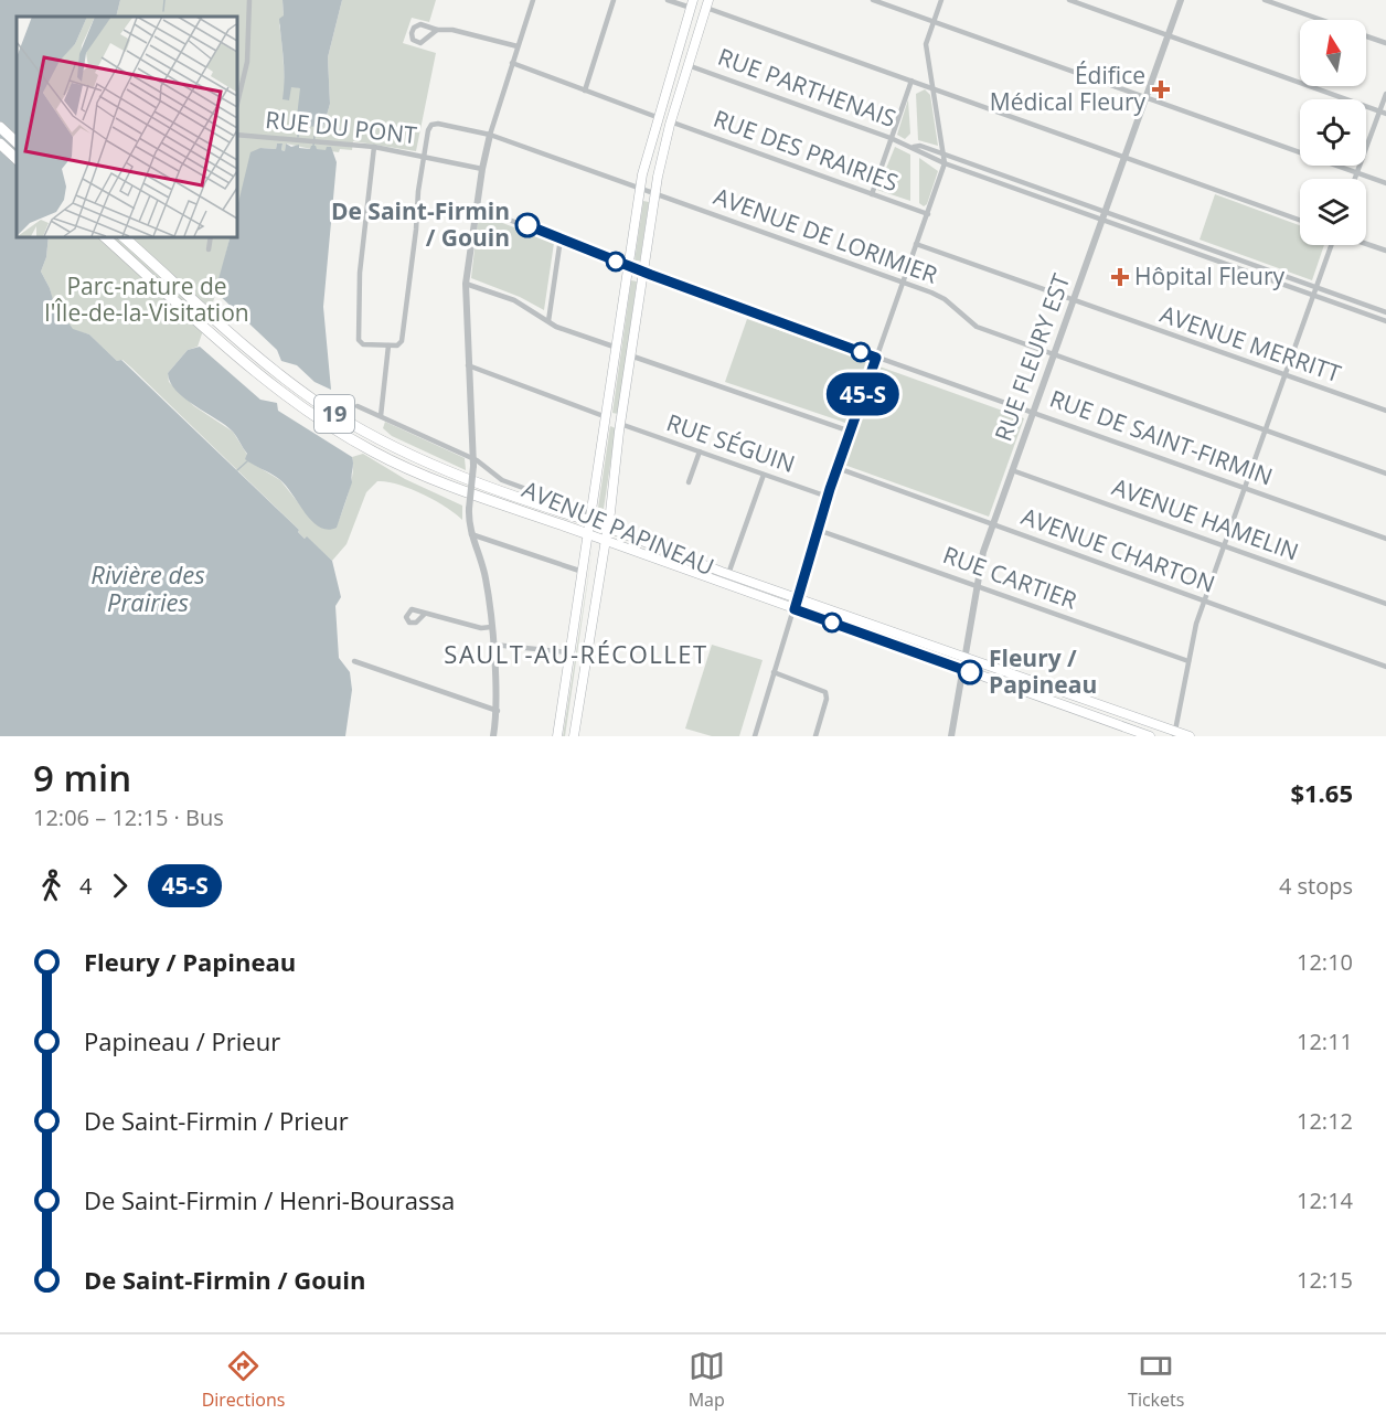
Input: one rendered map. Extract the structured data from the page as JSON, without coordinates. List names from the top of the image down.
{
  "streets": {
    "highway": ["19"],
    "main road": ["AVENUE PAPINEAU"],
    "street": [
      "RUE PARTHENAIS",
      "RUE DU PONT",
      "RUE DES PRAIRIES",
      "AVENUE DE LORIMIER",
      "AVENUE MERRITT",
      "RUE FLEURY EST",
      "RUE DE SAINT-FIRMIN",
      "RUE SÉGUIN",
      "AVENUE HAMELIN",
      "AVENUE CHARTON",
      "RUE CARTIER"
    ]
  },
  "crossings": [
    ["RUE PARTHENAIS", "RUE FLEURY EST"],
    ["RUE DU PONT", "AVENUE DE LORIMIER"],
    ["AVENUE DE LORIMIER", "RUE FLEURY EST"],
    ["AVENUE MERRITT", "RUE FLEURY EST"],
    ["RUE FLEURY EST", "RUE DE SAINT-FIRMIN"],
    ["RUE FLEURY EST", "AVENUE HAMELIN"],
    ["RUE FLEURY EST", "AVENUE PAPINEAU"],
    ["RUE FLEURY EST", "AVENUE CHARTON"],
    ["RUE FLEURY EST", "RUE CARTIER"],
    ["19", "AVENUE PAPINEAU"]
  ],
  "districts": ["SAULT-AU-RÉCOLLET"],
  "water": ["Rivière des Prairies"],
  "parks": ["Parc-nature de l'Île-de-la-Visitation"],
  "places": {
    "health": ["Édifice Médical Fleury", "Hôpital Fleury"],
    "other": ["De Saint-Firmin / Gouin", "Fleury / Papineau"]
  },
  "lines": ["bus line 45-S"],
  "north": "top",
  "page": {
    "on_map": "45-S",
    "heading": ["9 min", "12:06 – 12:15 · Bus", "$1.65"],
    "legs": ["4", "45-S", "4 stops"],
    "list": [
      {
        "name": "Fleury / Papineau",
        "value": "12:10"
      },
      {
        "name": "Papineau / Prieur",
        "value": "12:11"
      },
      {
        "name": "De Saint-Firmin / Prieur",
        "value": "12:12"
      },
      {
        "name": "De Saint-Firmin / Henri-Bourassa",
        "value": "12:14"
      },
      {
        "name": "De Saint-Firmin / Gouin",
        "value": "12:15"
      }
    ],
    "tabs": ["Directions", "Map", "Tickets"]
  }
}
